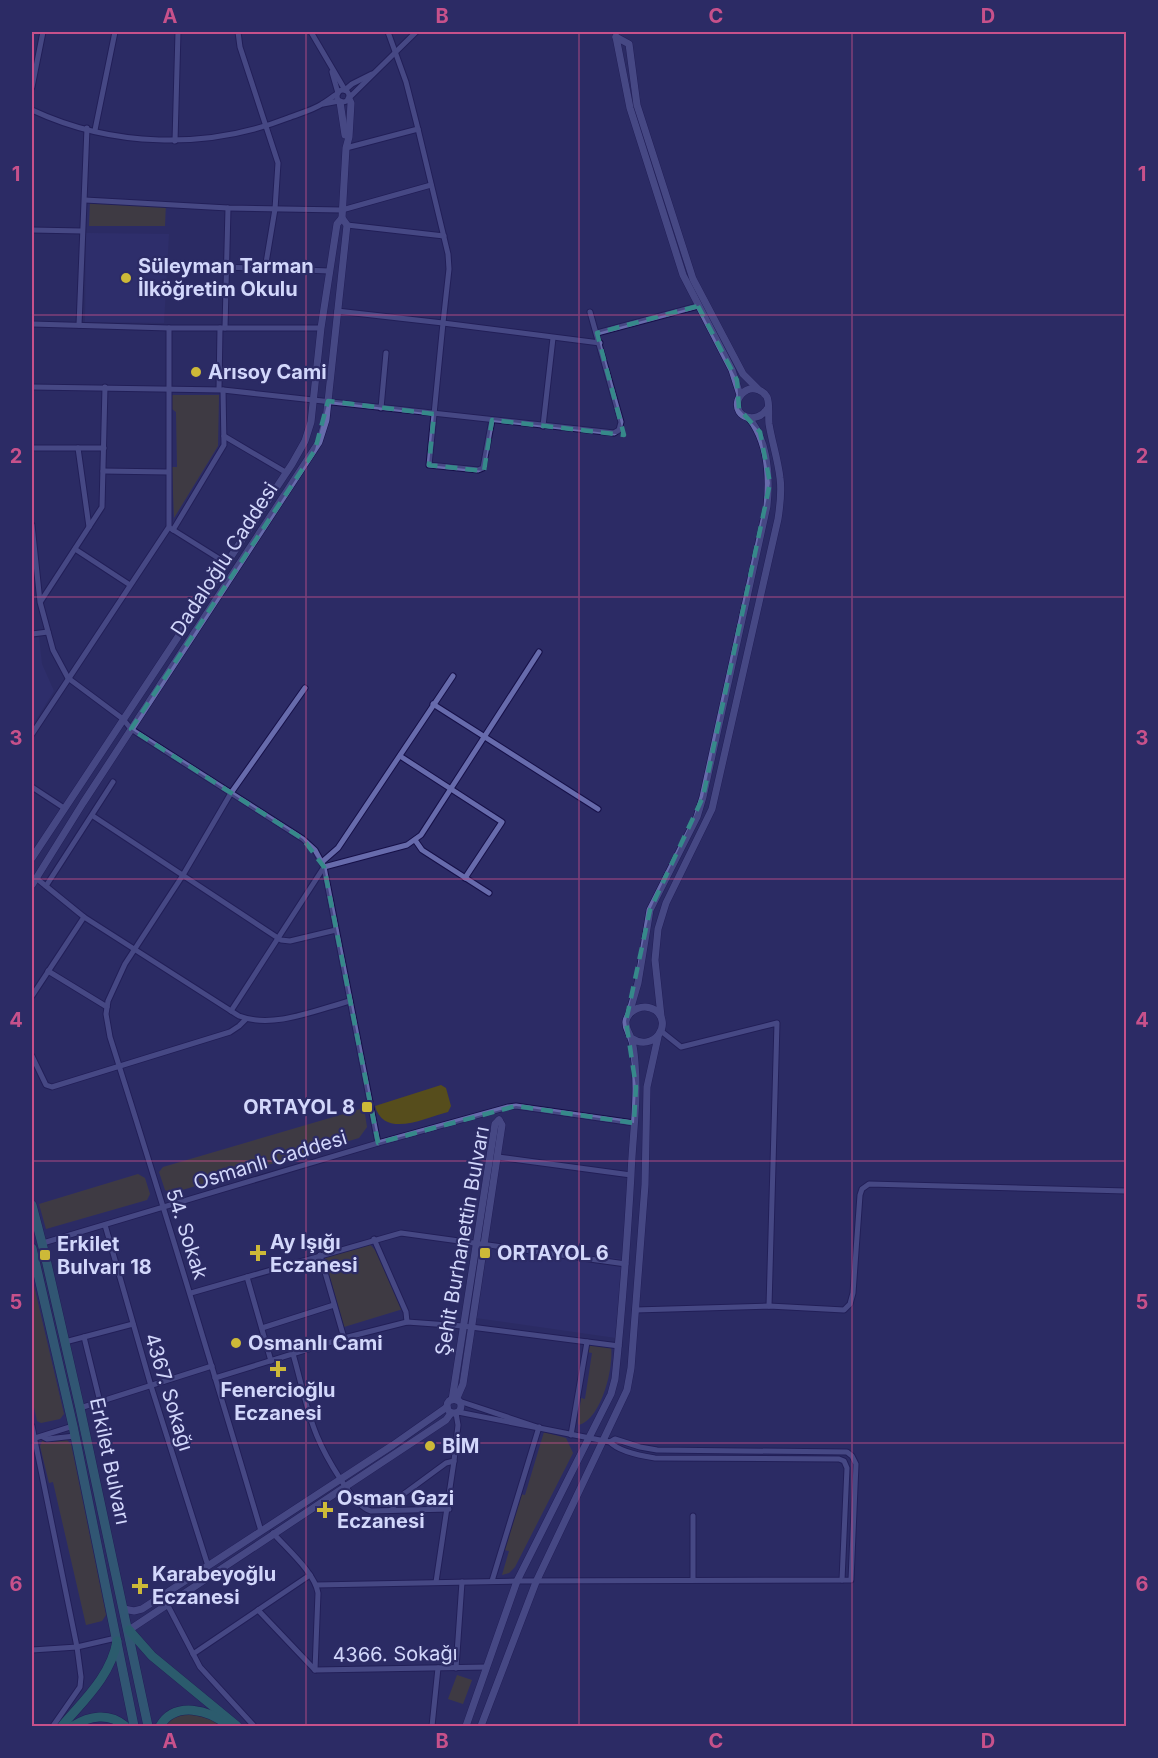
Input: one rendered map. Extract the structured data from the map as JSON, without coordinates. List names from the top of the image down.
{
  "streets": {
    "main road": ["Erkilet Bulvarı"],
    "street": [
      "Dadaloğlu Caddesi",
      "Osmanlı Caddesi",
      "54. Sokak",
      "Şehit Burhanettin Bulvarı",
      "4367. Sokağı",
      "4366. Sokağı"
    ]
  },
  "crossings": [
    ["Osmanlı Caddesi", "54. Sokak"],
    ["Osmanlı Caddesi", "4367. Sokağı"],
    ["Osmanlı Caddesi", "Erkilet Bulvarı"]
  ],
  "places": {
    "other": [
      "Süleyman Tarman İlköğretim Okulu",
      "Arısoy Cami",
      "Osmanlı Cami",
      "BİM"
    ],
    "transit": ["ORTAYOL 8", "ORTAYOL 6", "Erkilet Bulvarı 18"],
    "health": [
      "Ay Işığı Eczanesi",
      "Fenercioğlu Eczanesi",
      "Osman Gazi Eczanesi",
      "Karabeyoğlu Eczanesi"
    ]
  },
  "grid": {
    "columns": [
      "A",
      "B",
      "C",
      "D"
    ],
    "rows": [
      "1",
      "2",
      "3",
      "4",
      "5",
      "6"
    ]
  }
}
